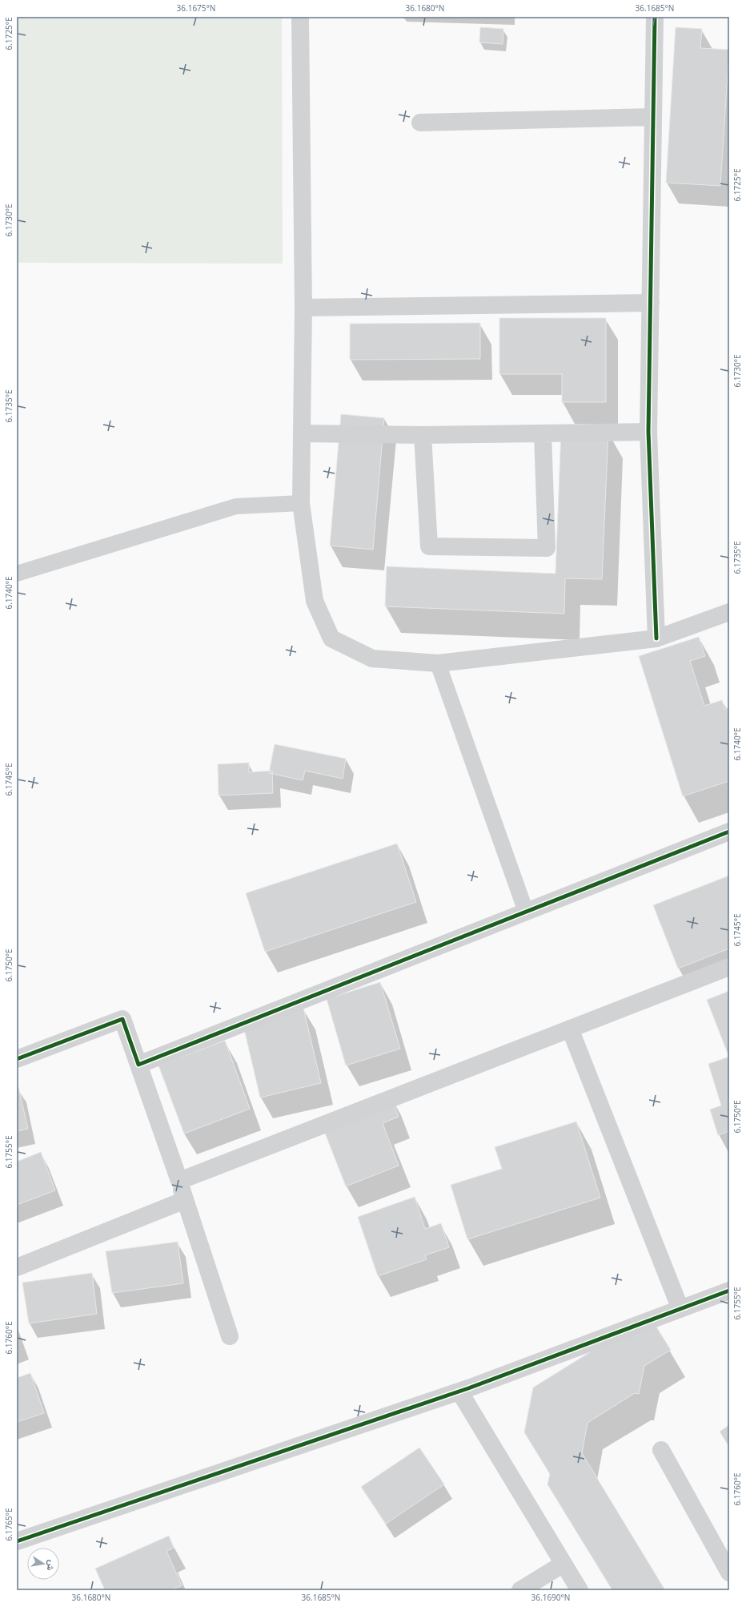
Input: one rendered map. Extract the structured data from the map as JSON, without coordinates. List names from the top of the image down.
{
  "north": "right",
  "coordinates": [
    "36.1675°N",
    "36.1680°N",
    "36.1685°N",
    "6.1725°E",
    "6.1730°E",
    "6.1735°E",
    "6.1740°E",
    "6.1745°E",
    "6.1750°E",
    "6.1755°E",
    "6.1760°E",
    "6.1765°E",
    "36.1690°N"
  ]
}
